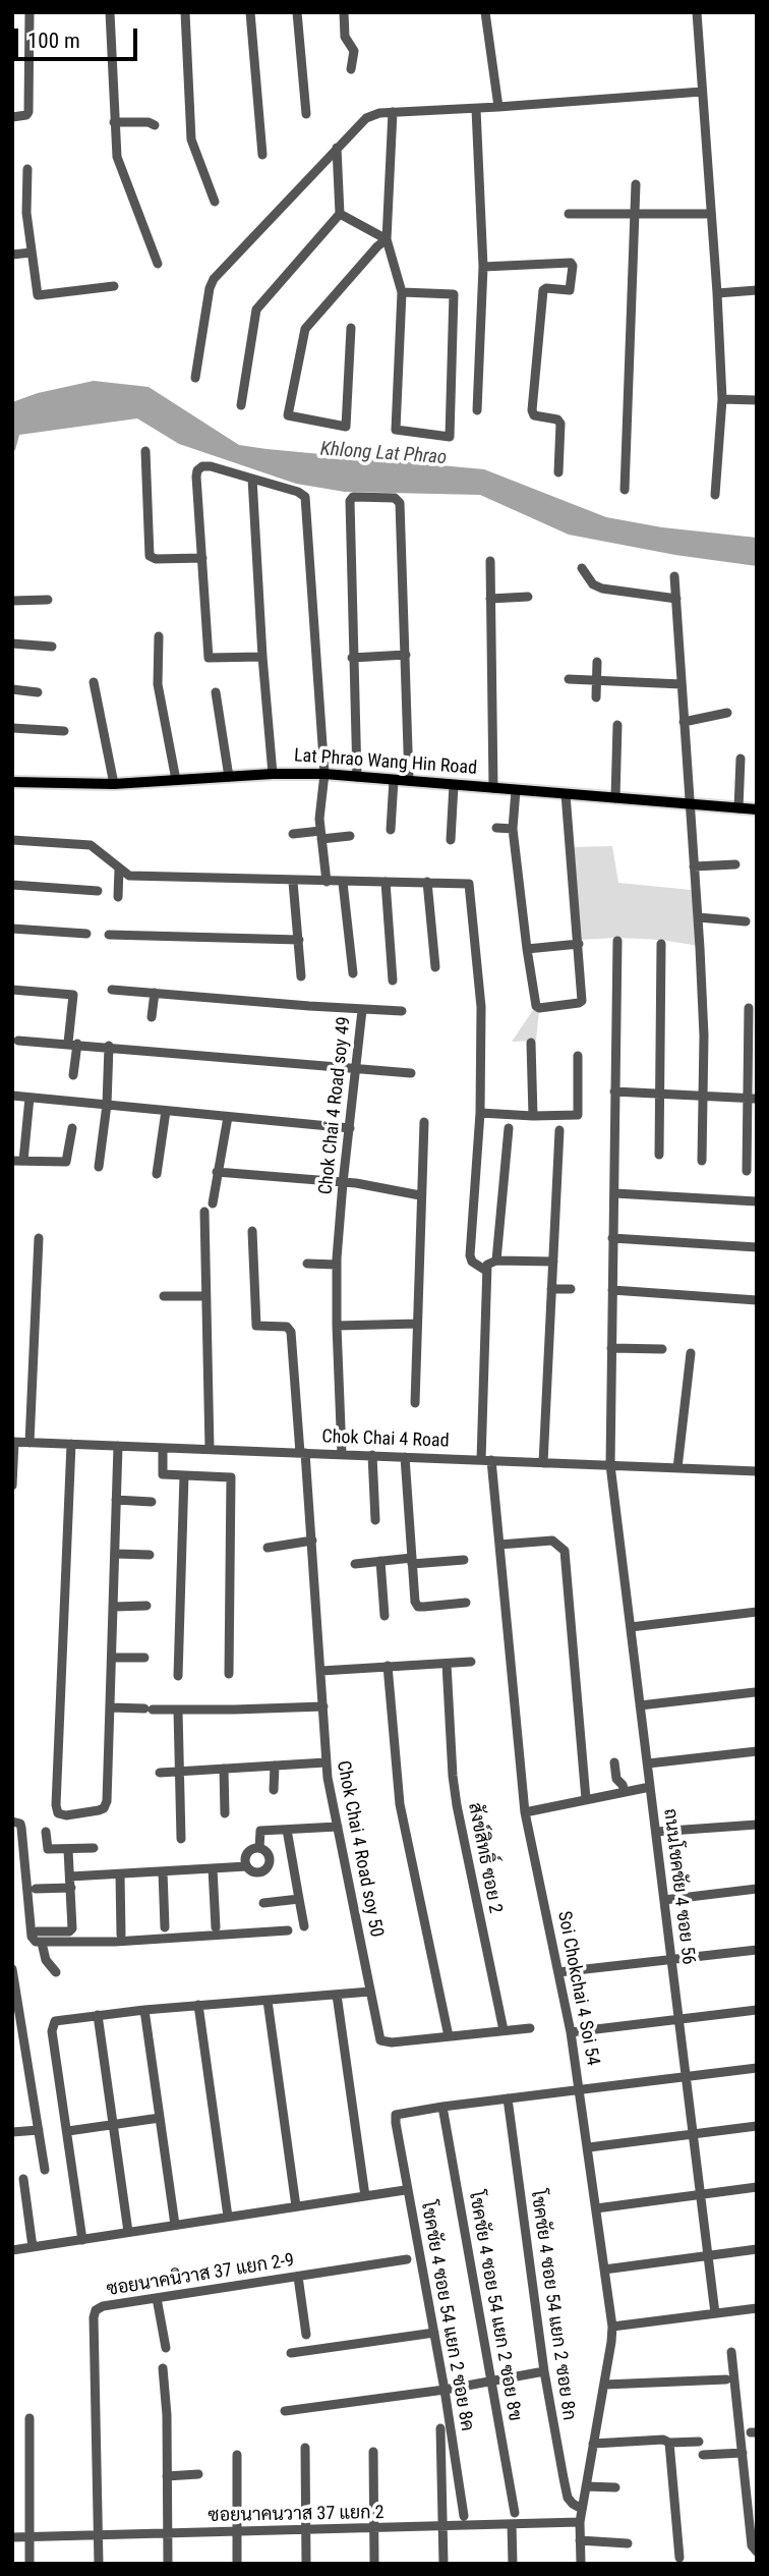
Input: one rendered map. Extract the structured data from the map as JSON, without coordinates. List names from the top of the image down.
{
  "streets": {
    "main road": ["Lat Phrao Wang Hin Road"],
    "street": [
      "Chok Chai 4 Road soy 49",
      "Chok Chai 4 Road",
      "Chok Chai 4 Road soy 50",
      "สังข์สิทธิ์ ซอย 2",
      "ถนนโชคชัย 4 ซอย 56",
      "Soi Chokchai 4 Soi 54",
      "ซอยนาคนิวาส 37 แยก 2-9",
      "โชคชัย 4 ซอย 54 แยก 2 ซอย 8ก",
      "โชคชัย 4 ซอย 54 แยก 2 ซอย 8ข",
      "โชคชัย 4 ซอย 54 แยก 2 ซอย 8ค",
      "ซอยนาคนวาส 37 แยก 2"
    ]
  },
  "crossings": [
    ["Chok Chai 4 Road soy 49", "Chok Chai 4 Road"],
    ["Chok Chai 4 Road", "Chok Chai 4 Road soy 50"],
    ["Chok Chai 4 Road", "ถนนโชคชัย 4 ซอย 56"],
    ["Chok Chai 4 Road", "Soi Chokchai 4 Soi 54"],
    ["Chok Chai 4 Road soy 50", "สังข์สิทธิ์ ซอย 2"],
    ["Soi Chokchai 4 Soi 54", "โชคชัย 4 ซอย 54 แยก 2 ซอย 8ก"],
    ["Soi Chokchai 4 Soi 54", "ซอยนาคนวาส 37 แยก 2"],
    ["ซอยนาคนิวาส 37 แยก 2-9", "ซอยนาคนวาส 37 แยก 2"],
    ["โชคชัย 4 ซอย 54 แยก 2 ซอย 8ข", "โชคชัย 4 ซอย 54 แยก 2 ซอย 8ค"]
  ],
  "water": ["Khlong Lat Phrao"],
  "scale_bar": "100 m"
}
